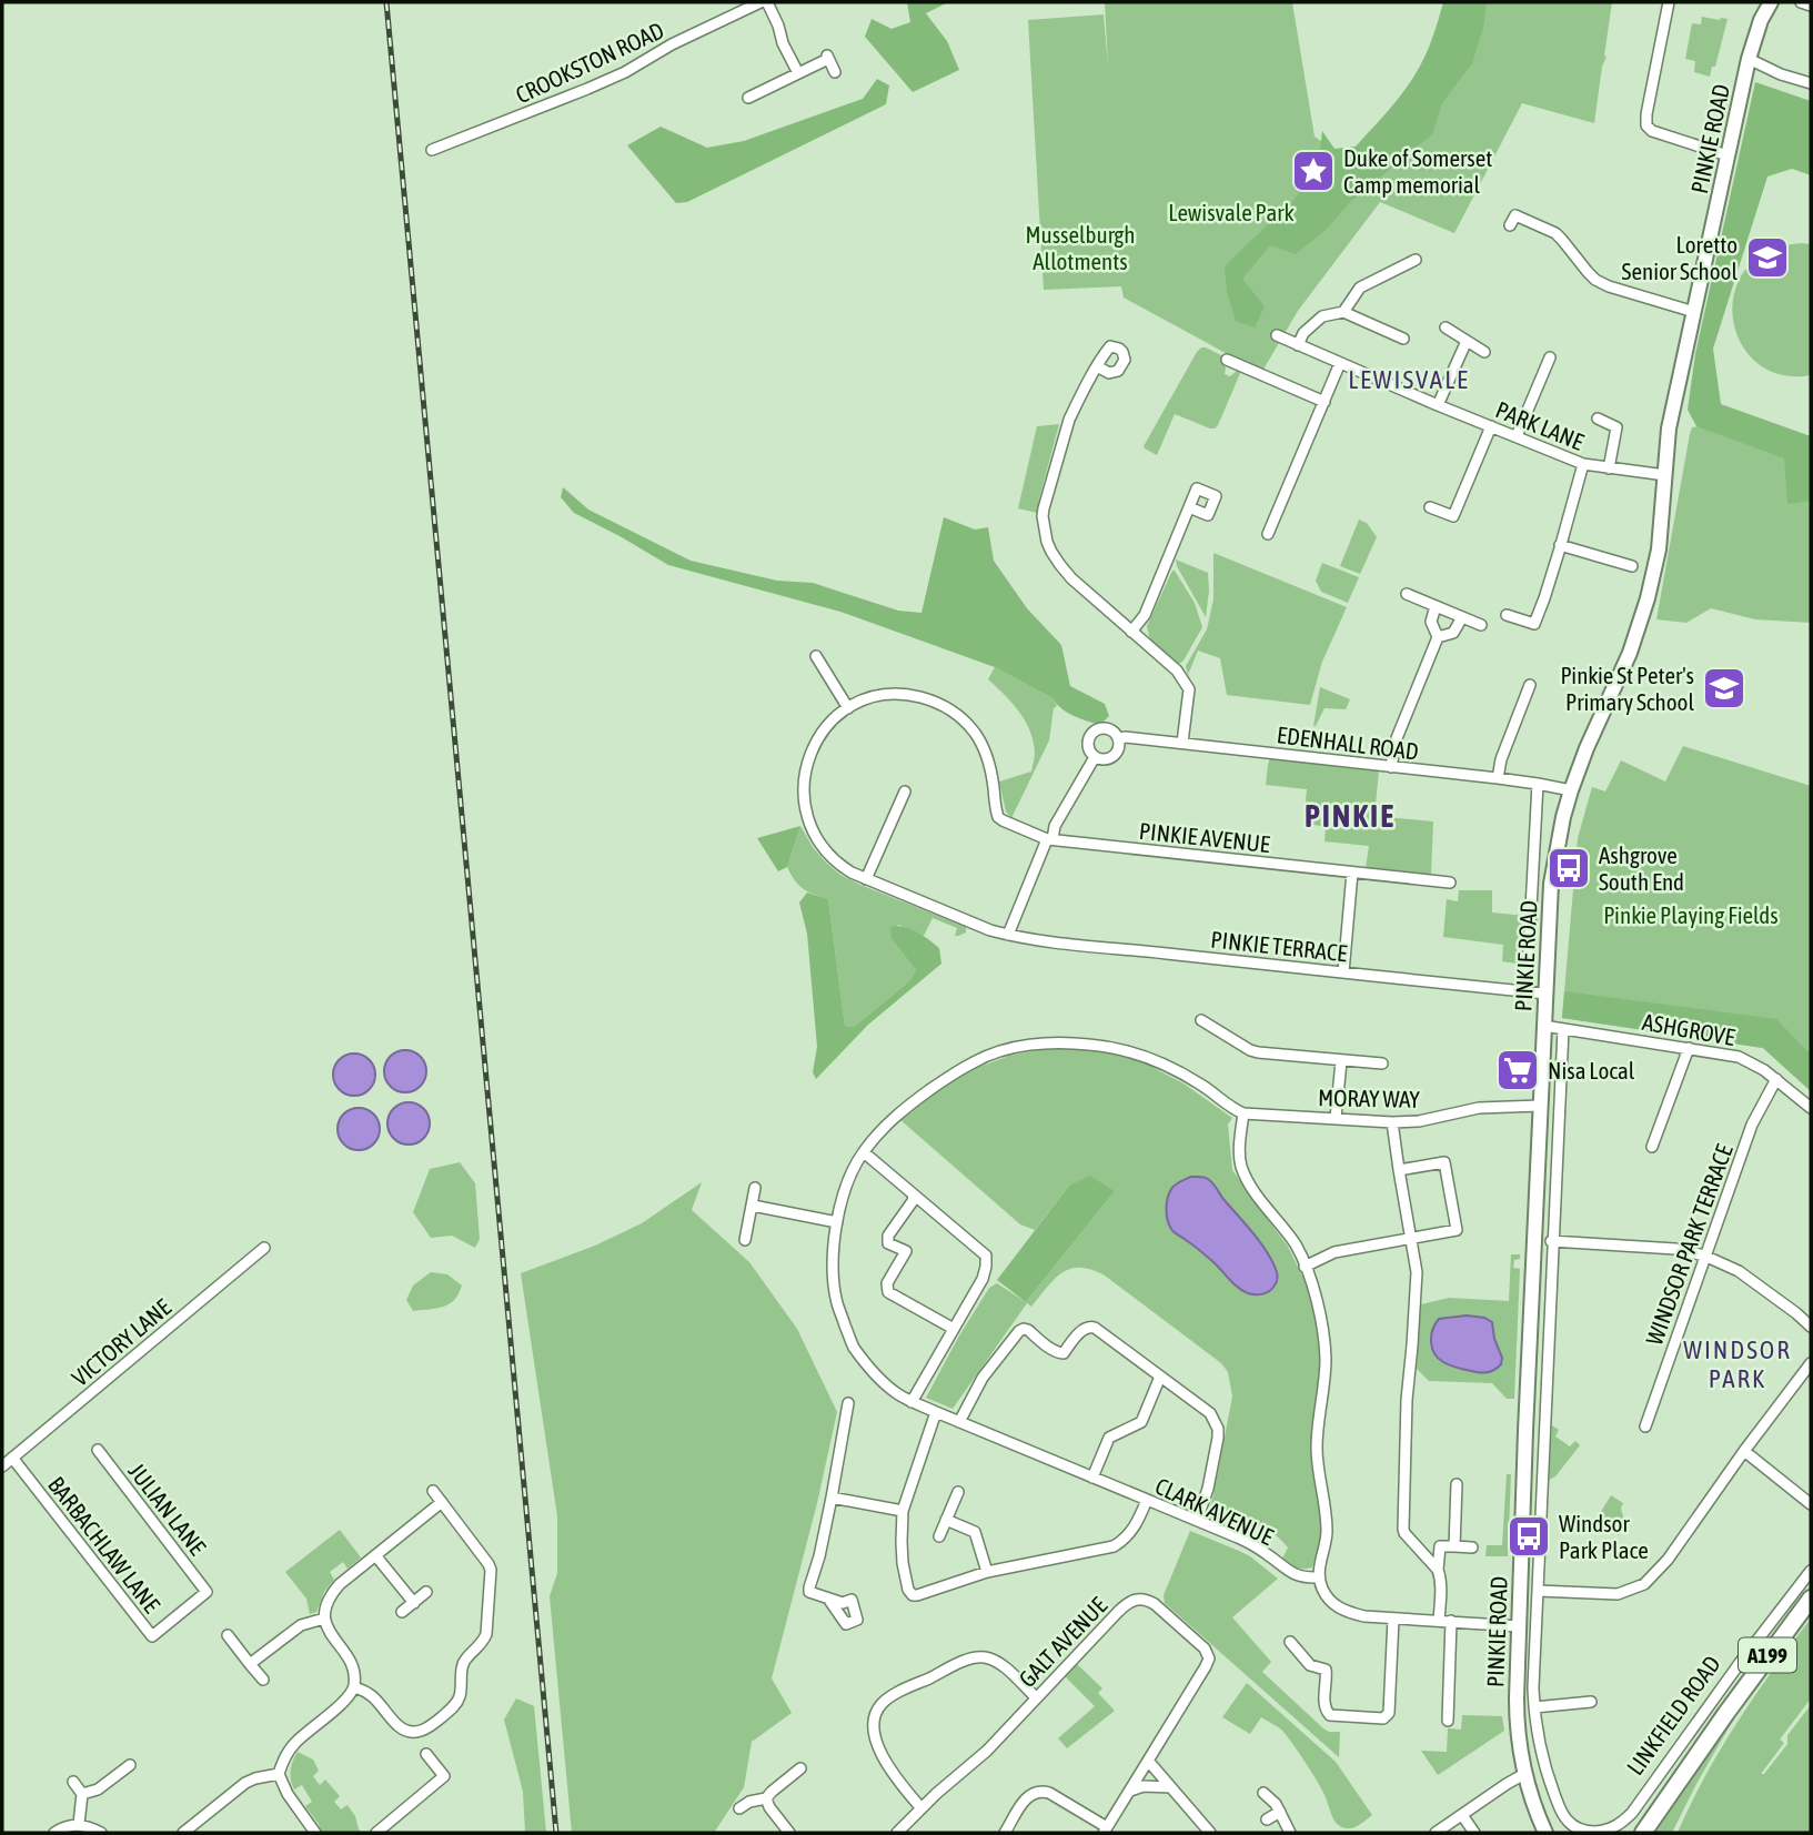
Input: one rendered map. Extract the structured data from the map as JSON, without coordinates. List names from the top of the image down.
{
  "streets": {
    "main road": ["PINKIE ROAD", "A199", "LINKFIELD ROAD"],
    "street": [
      "CROOKSTON ROAD",
      "PARK LANE",
      "EDENHALL ROAD",
      "PINKIE AVENUE",
      "PINKIE TERRACE",
      "ASHGROVE",
      "MORAY WAY",
      "WINDSOR PARK TERRACE",
      "VICTORY LANE",
      "JULIAN LANE",
      "CLARK AVENUE",
      "BARBACHLAW LANE",
      "GALT AVENUE"
    ]
  },
  "crossings": [
    ["PINKIE ROAD", "PARK LANE"],
    ["PINKIE ROAD", "EDENHALL ROAD"],
    ["PINKIE ROAD", "PINKIE TERRACE"],
    ["PINKIE ROAD", "ASHGROVE"],
    ["PINKIE ROAD", "MORAY WAY"],
    ["PINKIE ROAD", "LINKFIELD ROAD"],
    ["PINKIE AVENUE", "PINKIE TERRACE"],
    ["ASHGROVE", "WINDSOR PARK TERRACE"],
    ["MORAY WAY", "CLARK AVENUE"],
    ["VICTORY LANE", "BARBACHLAW LANE"],
    ["JULIAN LANE", "BARBACHLAW LANE"]
  ],
  "districts": ["LEWISVALE", "PINKIE", "WINDSOR PARK"],
  "parks": ["Lewisvale Park", "Musselburgh Allotments", "Pinkie Playing Fields"],
  "places": {
    "place": ["Duke of Somerset Camp memorial"],
    "school or university": ["Loretto Senior School", "Pinkie St Peter's Primary School"],
    "bus stop": ["Ashgrove South End", "Windsor Park Place"],
    "supermarket": ["Nisa Local"]
  }
}
